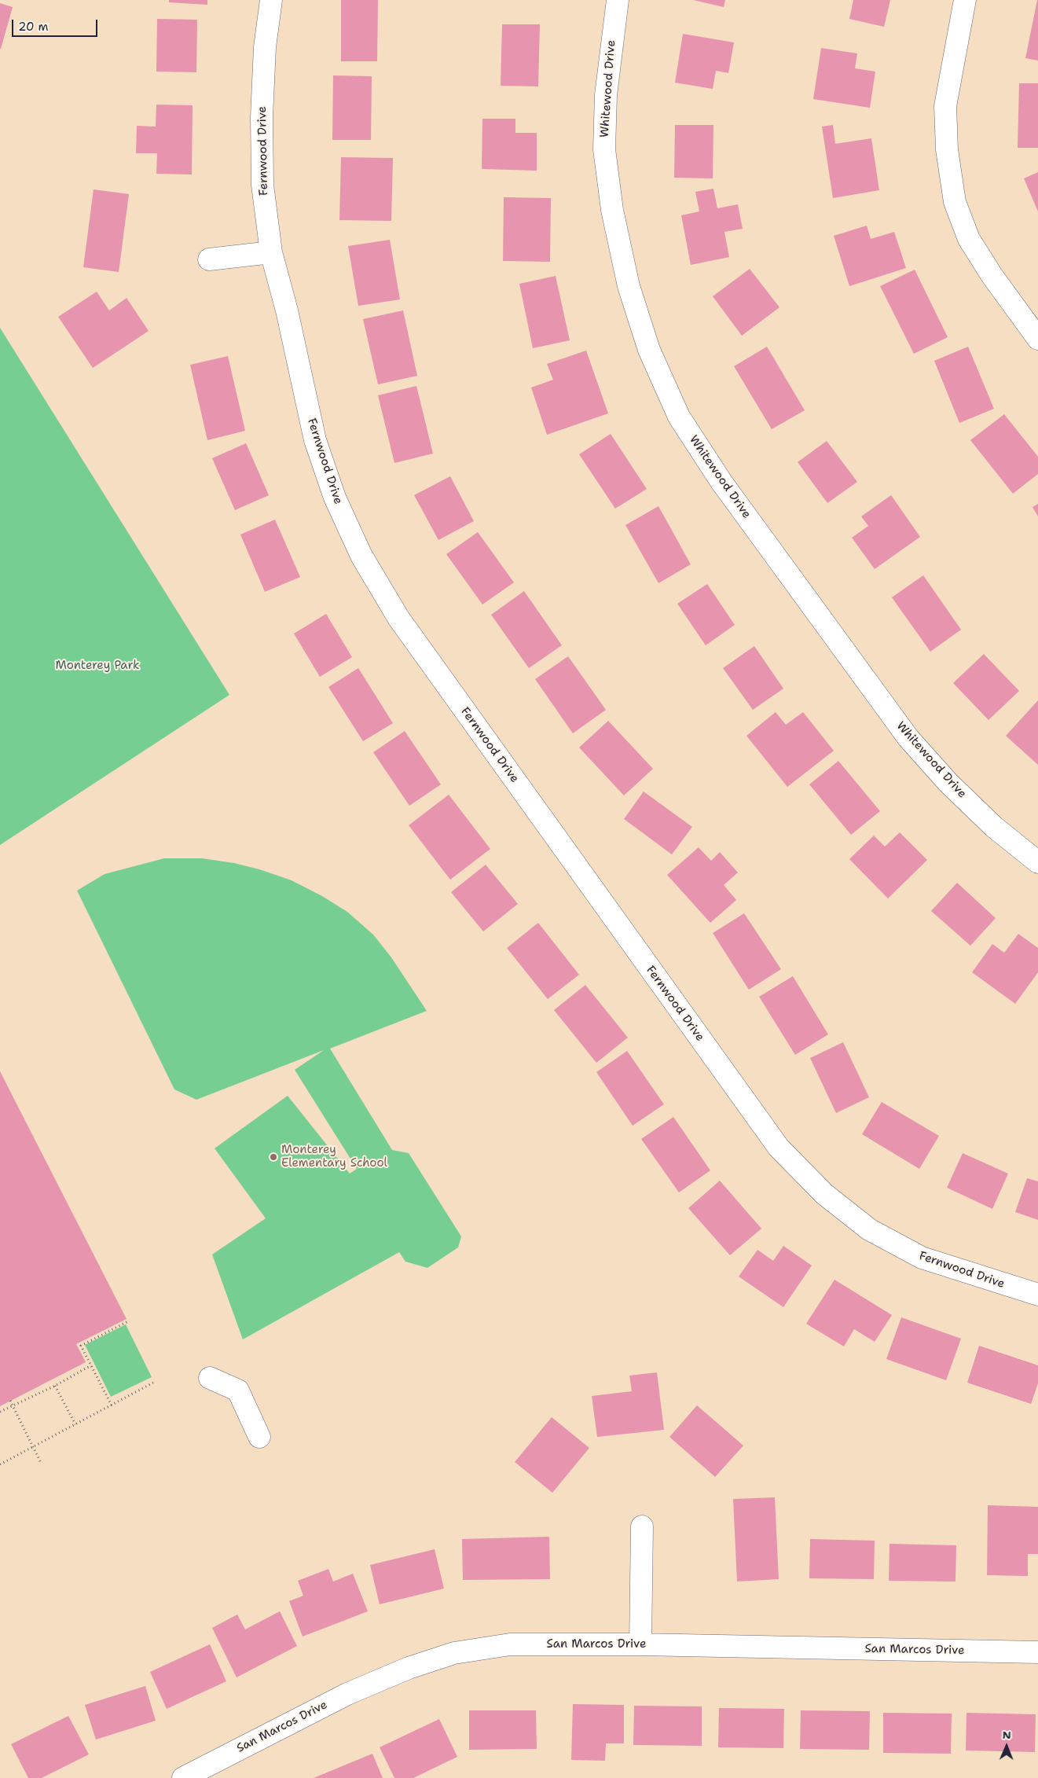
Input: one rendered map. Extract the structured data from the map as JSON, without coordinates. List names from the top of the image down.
{
  "streets": {
    "street": ["Whitewood Drive", "Fernwood Drive", "San Marcos Drive"]
  },
  "parks": ["Monterey Park"],
  "places": ["Monterey Elementary School"],
  "scale_bar": "20 m",
  "north": "top"
}
